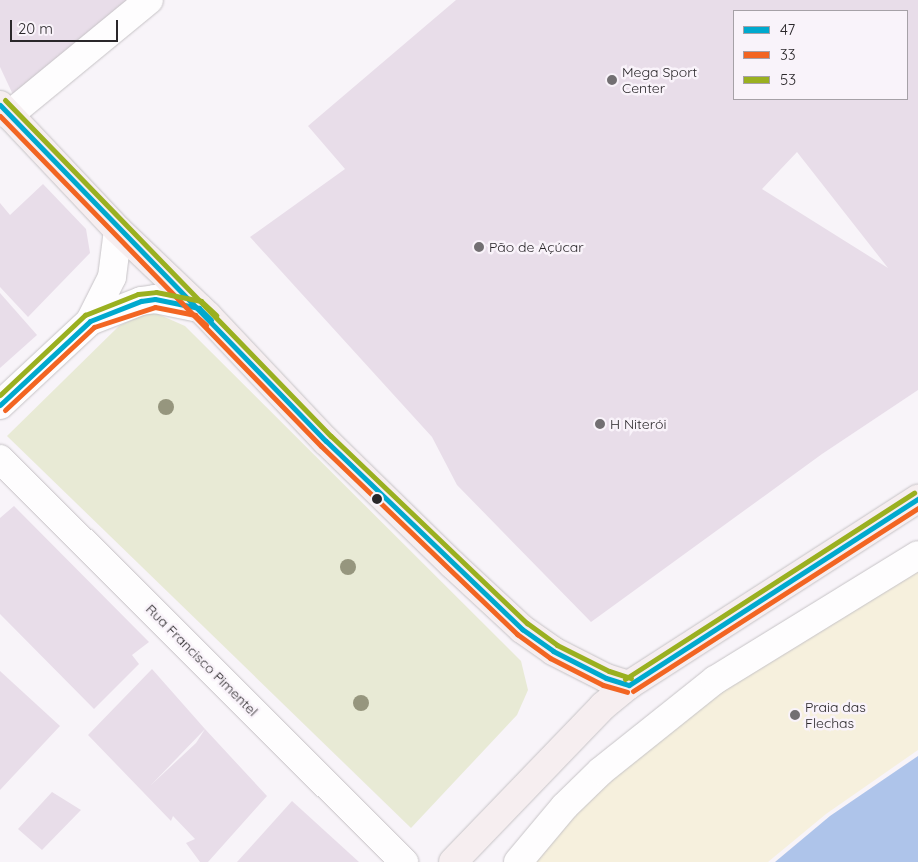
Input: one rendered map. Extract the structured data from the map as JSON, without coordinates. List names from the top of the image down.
{
  "streets": {
    "street": ["Rua Francisco Pimentel"]
  },
  "places": [
    "Mega Sport Center",
    "Pão de Açúcar",
    "H Niterói",
    "Praia das Flechas"
  ],
  "lines": ["transit line 53", "transit line 47", "transit line 33"],
  "legend": ["47", "33", "53"],
  "scale_bar": "20 m"
}
